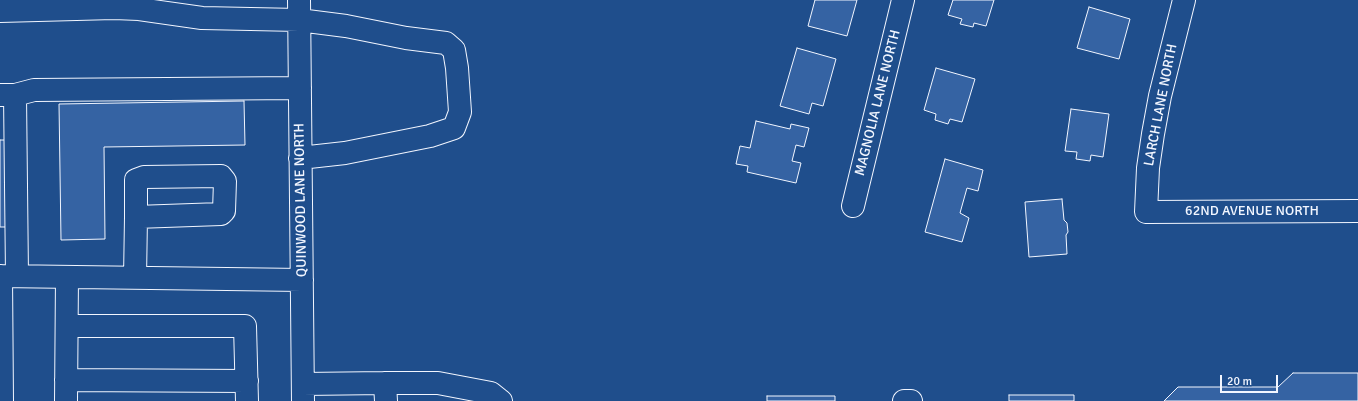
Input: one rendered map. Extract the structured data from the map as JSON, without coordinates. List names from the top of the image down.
{
  "streets": {
    "street": [
      "MAGNOLIA LANE NORTH",
      "LARCH LANE NORTH",
      "QUINWOOD LANE NORTH",
      "62ND AVENUE NORTH"
    ]
  },
  "crossings": [
    ["LARCH LANE NORTH", "62ND AVENUE NORTH"]
  ],
  "scale_bar": "20 m"
}
